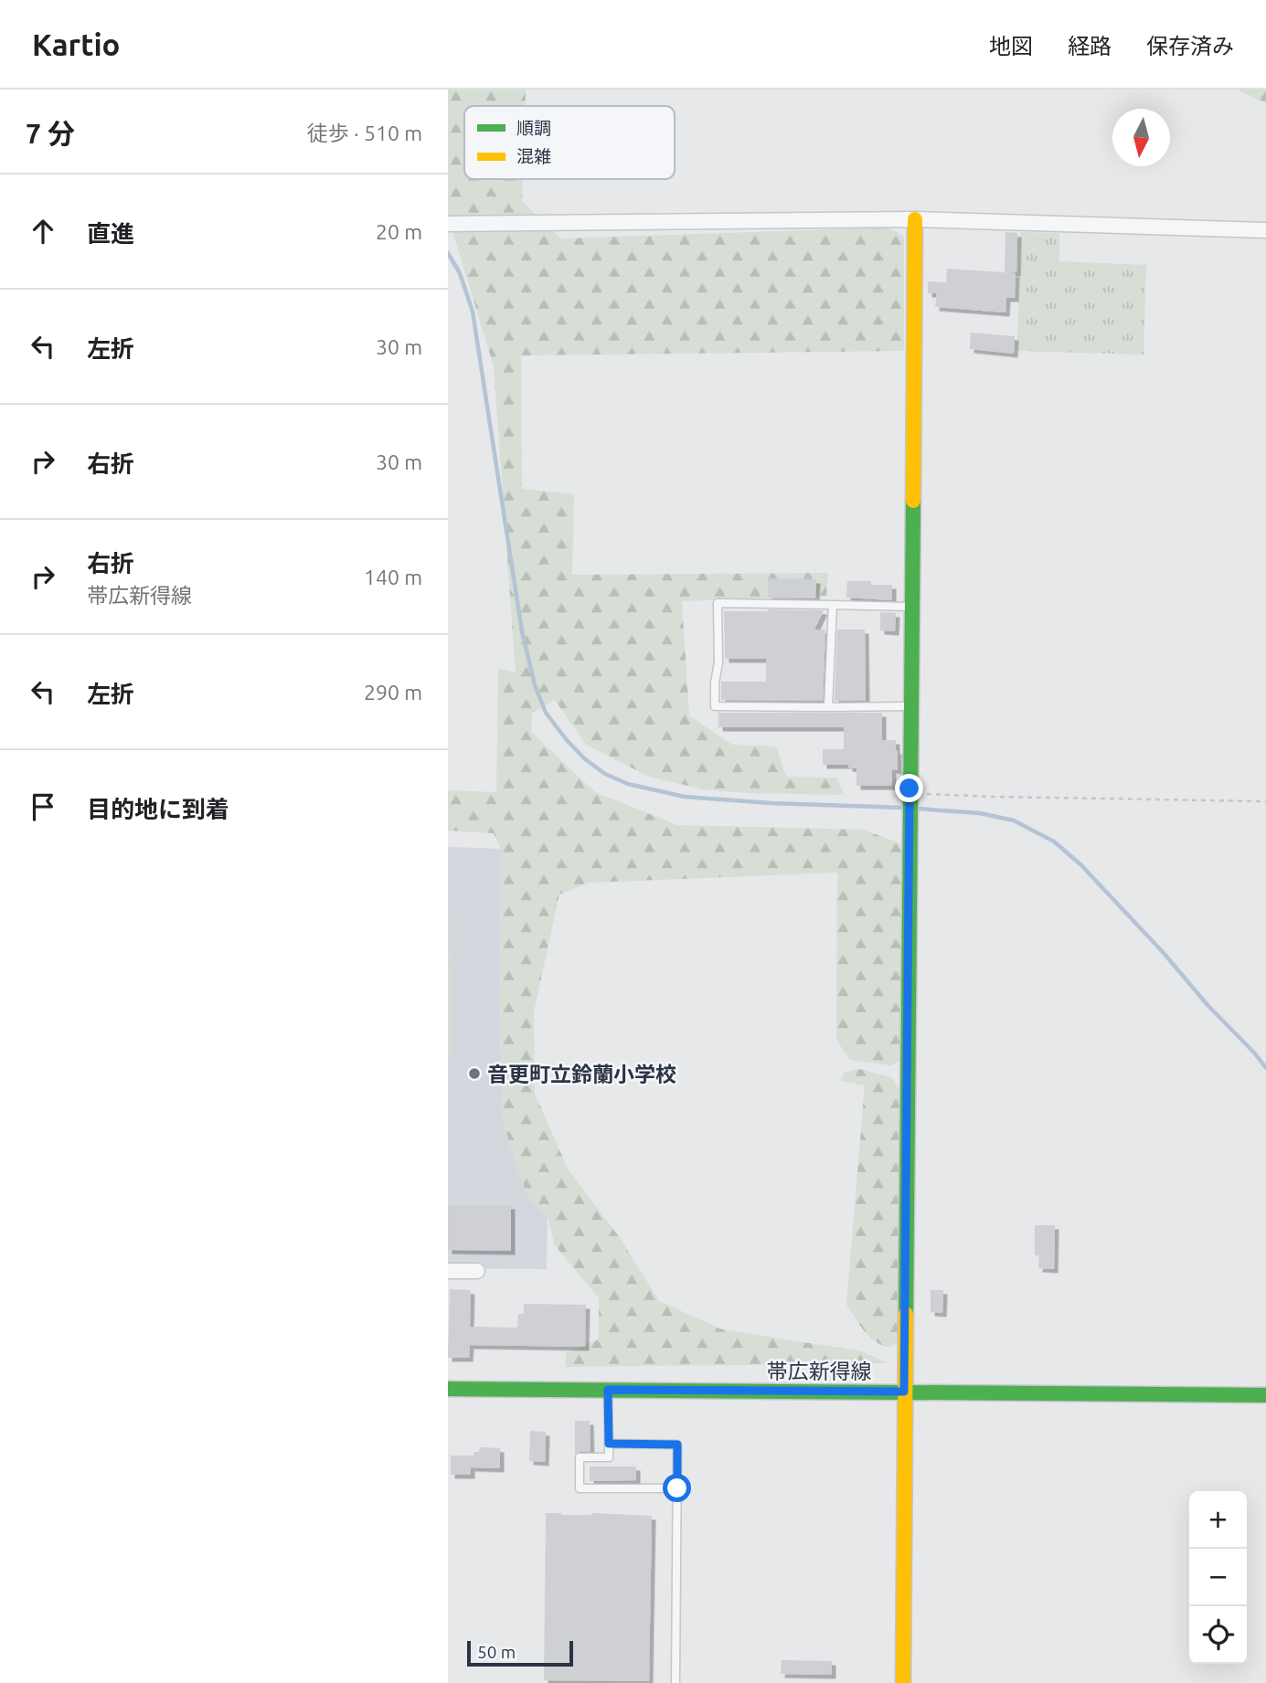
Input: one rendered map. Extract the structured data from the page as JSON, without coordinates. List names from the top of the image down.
{
  "streets": {
    "street": ["帯広新得線"]
  },
  "places": ["音更町立鈴蘭小学校"],
  "legend": ["順調", "混雑"],
  "scale_bar": "50 m",
  "north": "bottom",
  "page": {
    "header": "Kartio",
    "nav": ["地図", "経路", "保存済み"],
    "heading": ["7 分", "徒歩 · 510 m"],
    "list": [
      ["直進", "20 m"],
      ["左折", "30 m"],
      ["右折", "30 m"],
      ["右折", "帯広新得線", "140 m"],
      ["左折", "290 m"],
      "目的地に到着"
    ],
    "map_buttons": ["+", "−"],
    "scale": "50 m"
  }
}
